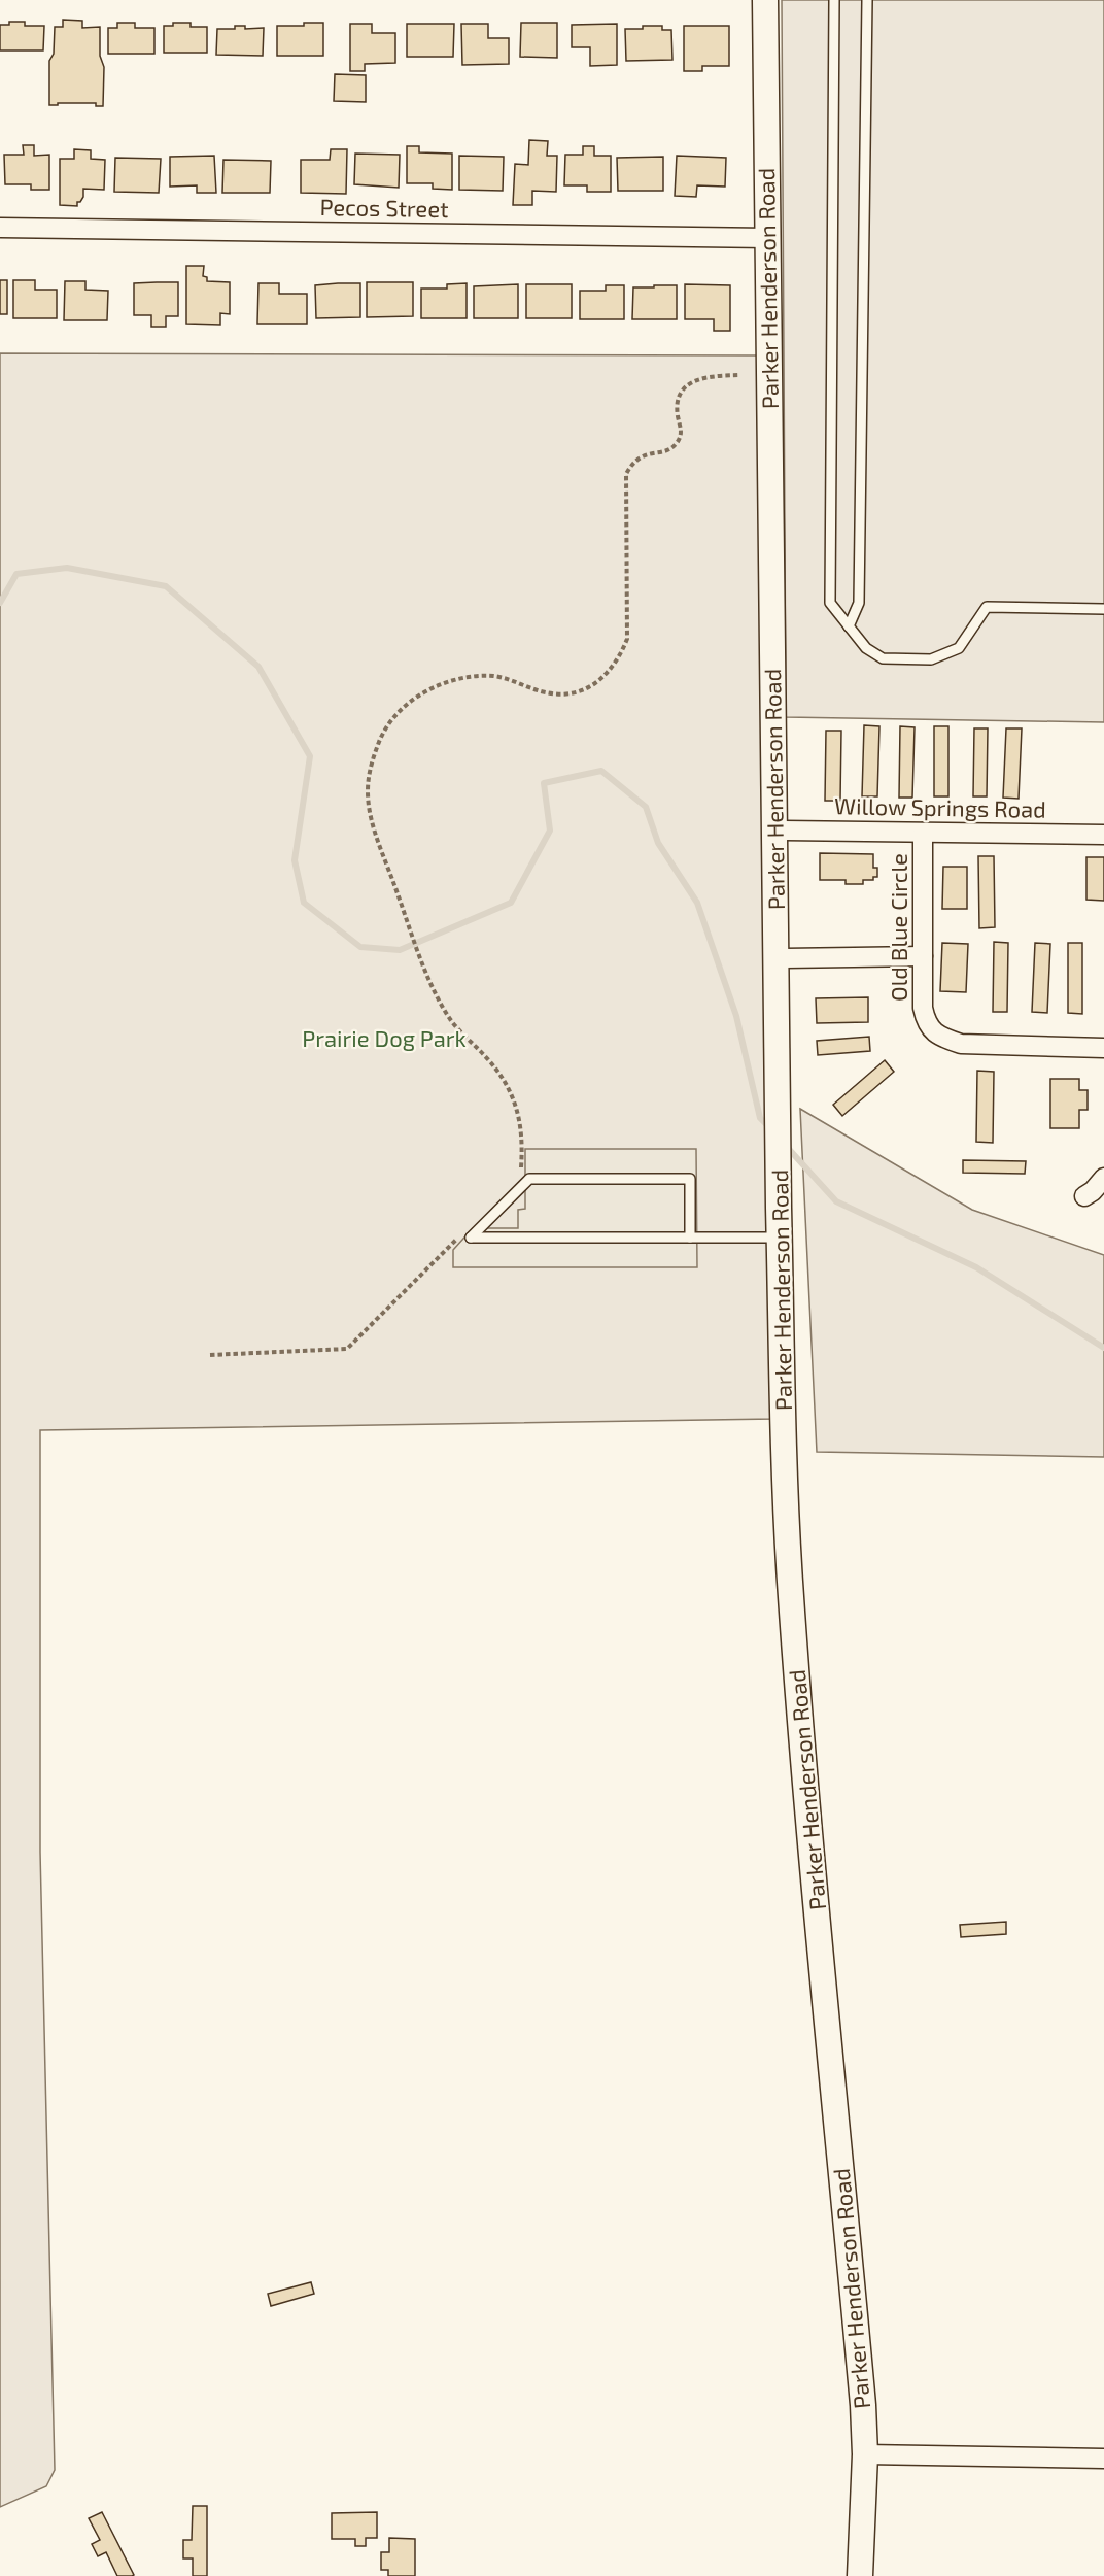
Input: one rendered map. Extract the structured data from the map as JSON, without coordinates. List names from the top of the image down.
{
  "streets": {
    "street": [
      "Pecos Street",
      "Parker Henderson Road",
      "Willow Springs Road",
      "Old Blue Circle"
    ]
  },
  "crossings": [
    ["Pecos Street", "Parker Henderson Road"],
    ["Parker Henderson Road", "Willow Springs Road"],
    ["Willow Springs Road", "Old Blue Circle"]
  ],
  "parks": ["Prairie Dog Park"]
}
